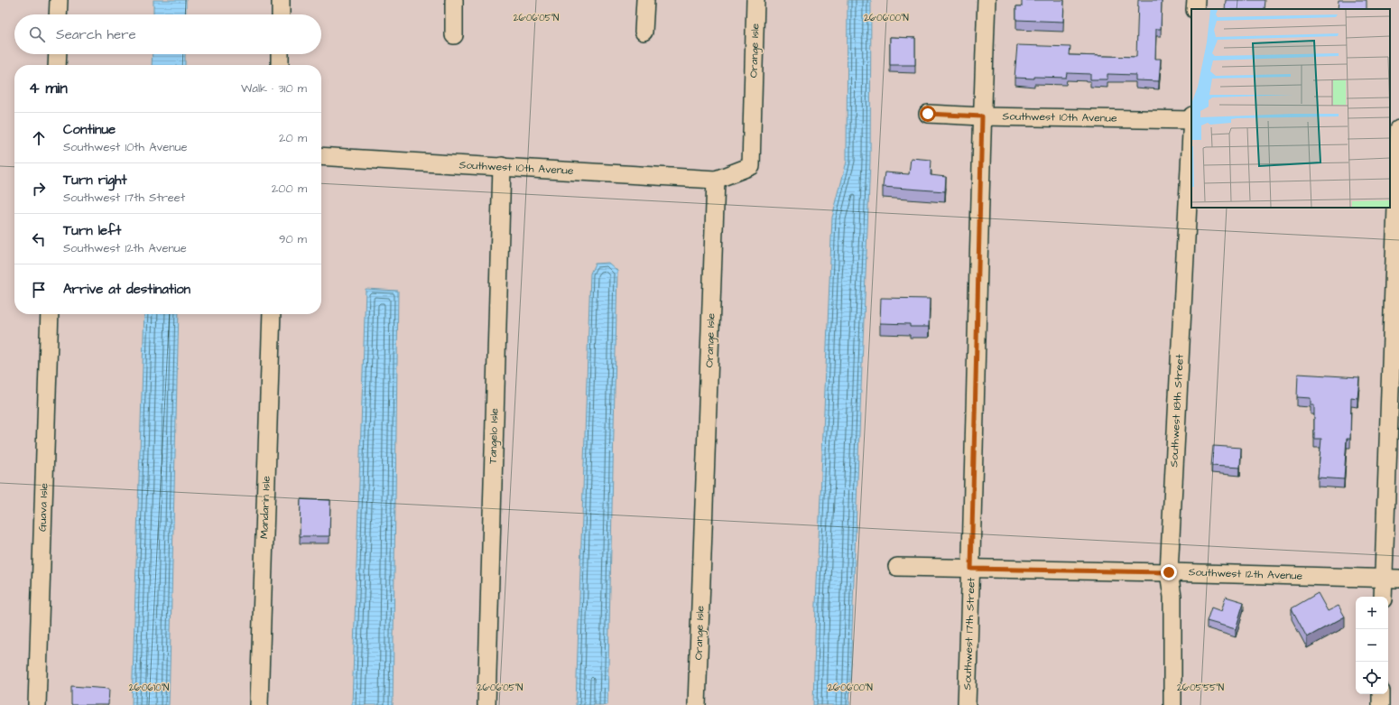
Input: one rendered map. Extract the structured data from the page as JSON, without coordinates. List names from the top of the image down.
{
  "streets": {
    "street": [
      "Orange Isle",
      "Southwest 10th Avenue",
      "Southwest 18th Street",
      "Tangelo Isle",
      "Guava Isle",
      "Mandarin Isle",
      "Southwest 12th Avenue",
      "Southwest 17th Street"
    ]
  },
  "crossings": [
    ["Orange Isle", "Southwest 10th Avenue"],
    ["Southwest 10th Avenue", "Tangelo Isle"],
    ["Southwest 10th Avenue", "Southwest 17th Street"],
    ["Southwest 18th Street", "Southwest 12th Avenue"],
    ["Southwest 12th Avenue", "Southwest 17th Street"]
  ],
  "page": {
    "search": "Search here",
    "heading": ["4 min", "Walk · 310 m"],
    "list": [
      ["Continue", "Southwest 10th Avenue", "20 m"],
      ["Turn right", "Southwest 17th Street", "200 m"],
      ["Turn left", "Southwest 12th Avenue", "90 m"],
      "Arrive at destination"
    ],
    "map_buttons": ["+", "−"]
  },
  "coordinates": [
    "26°06'05\"N",
    "26°06'00\"N",
    "26°06'10\"N",
    "26°05'55\"N"
  ]
}
